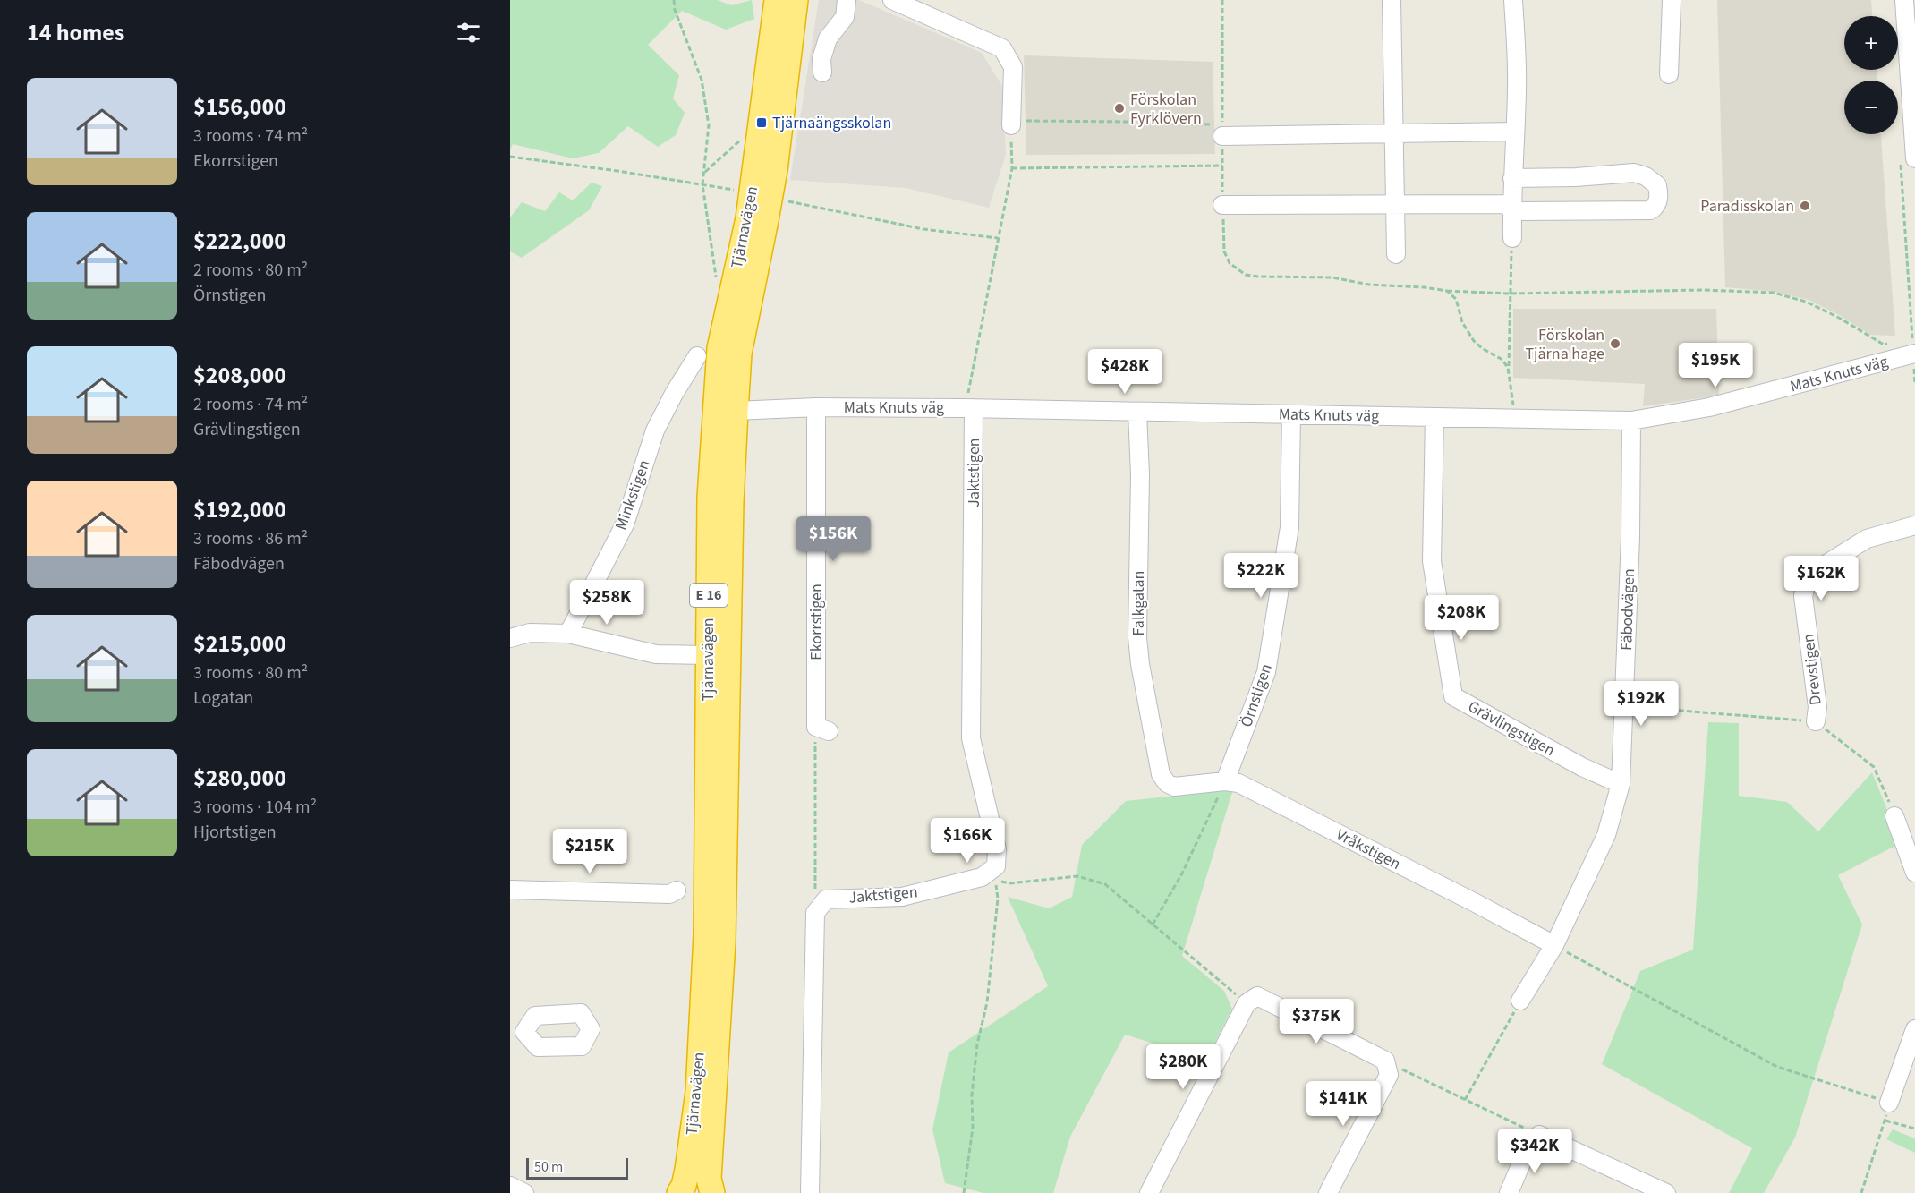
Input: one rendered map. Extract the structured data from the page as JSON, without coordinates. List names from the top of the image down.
{
  "streets": {
    "highway": ["Tjärnavägen", "E 16"],
    "street": [
      "Mats Knuts väg",
      "Jaktstigen",
      "Minkstigen",
      "Falkgatan",
      "Fäbodvägen",
      "Ekorrstigen",
      "Drevstigen",
      "Örnstigen",
      "Grävlingstigen",
      "Vråkstigen"
    ]
  },
  "crossings": [
    ["Tjärnavägen", "Mats Knuts väg"],
    ["Mats Knuts väg", "Jaktstigen"],
    ["Mats Knuts väg", "Falkgatan"],
    ["Mats Knuts väg", "Fäbodvägen"],
    ["Mats Knuts väg", "Ekorrstigen"],
    ["Mats Knuts väg", "Örnstigen"],
    ["Mats Knuts väg", "Grävlingstigen"],
    ["Falkgatan", "Vråkstigen"],
    ["Fäbodvägen", "Grävlingstigen"],
    ["Fäbodvägen", "Vråkstigen"],
    ["Örnstigen", "Vråkstigen"]
  ],
  "places": {
    "other": ["Förskolan Fyrklövern", "Paradisskolan", "Förskolan Tjärna hage"],
    "transit": ["Tjärnaängsskolan"]
  },
  "scale_bar": "50 m",
  "page": {
    "heading": "14 homes",
    "map_buttons": ["+", "−"],
    "list": [
      {
        "name": "$156,000",
        "note": "3 rooms · 74 m² · Ekorrstigen"
      },
      {
        "name": "$222,000",
        "note": "2 rooms · 80 m² · Örnstigen"
      },
      {
        "name": "$208,000",
        "note": "2 rooms · 74 m² · Grävlingstigen"
      },
      {
        "name": "$192,000",
        "note": "3 rooms · 86 m² · Fäbodvägen"
      },
      {
        "name": "$215,000",
        "note": "3 rooms · 80 m² · Logatan"
      },
      {
        "name": "$280,000",
        "note": "3 rooms · 104 m² · Hjortstigen"
      }
    ],
    "price": [
      "$195K",
      "$428K",
      "$156K",
      "$222K",
      "$162K",
      "$258K",
      "$208K",
      "$192K",
      "$166K",
      "$215K",
      "$375K",
      "$280K",
      "$141K",
      "$342K"
    ],
    "scale": "50 m"
  }
}
